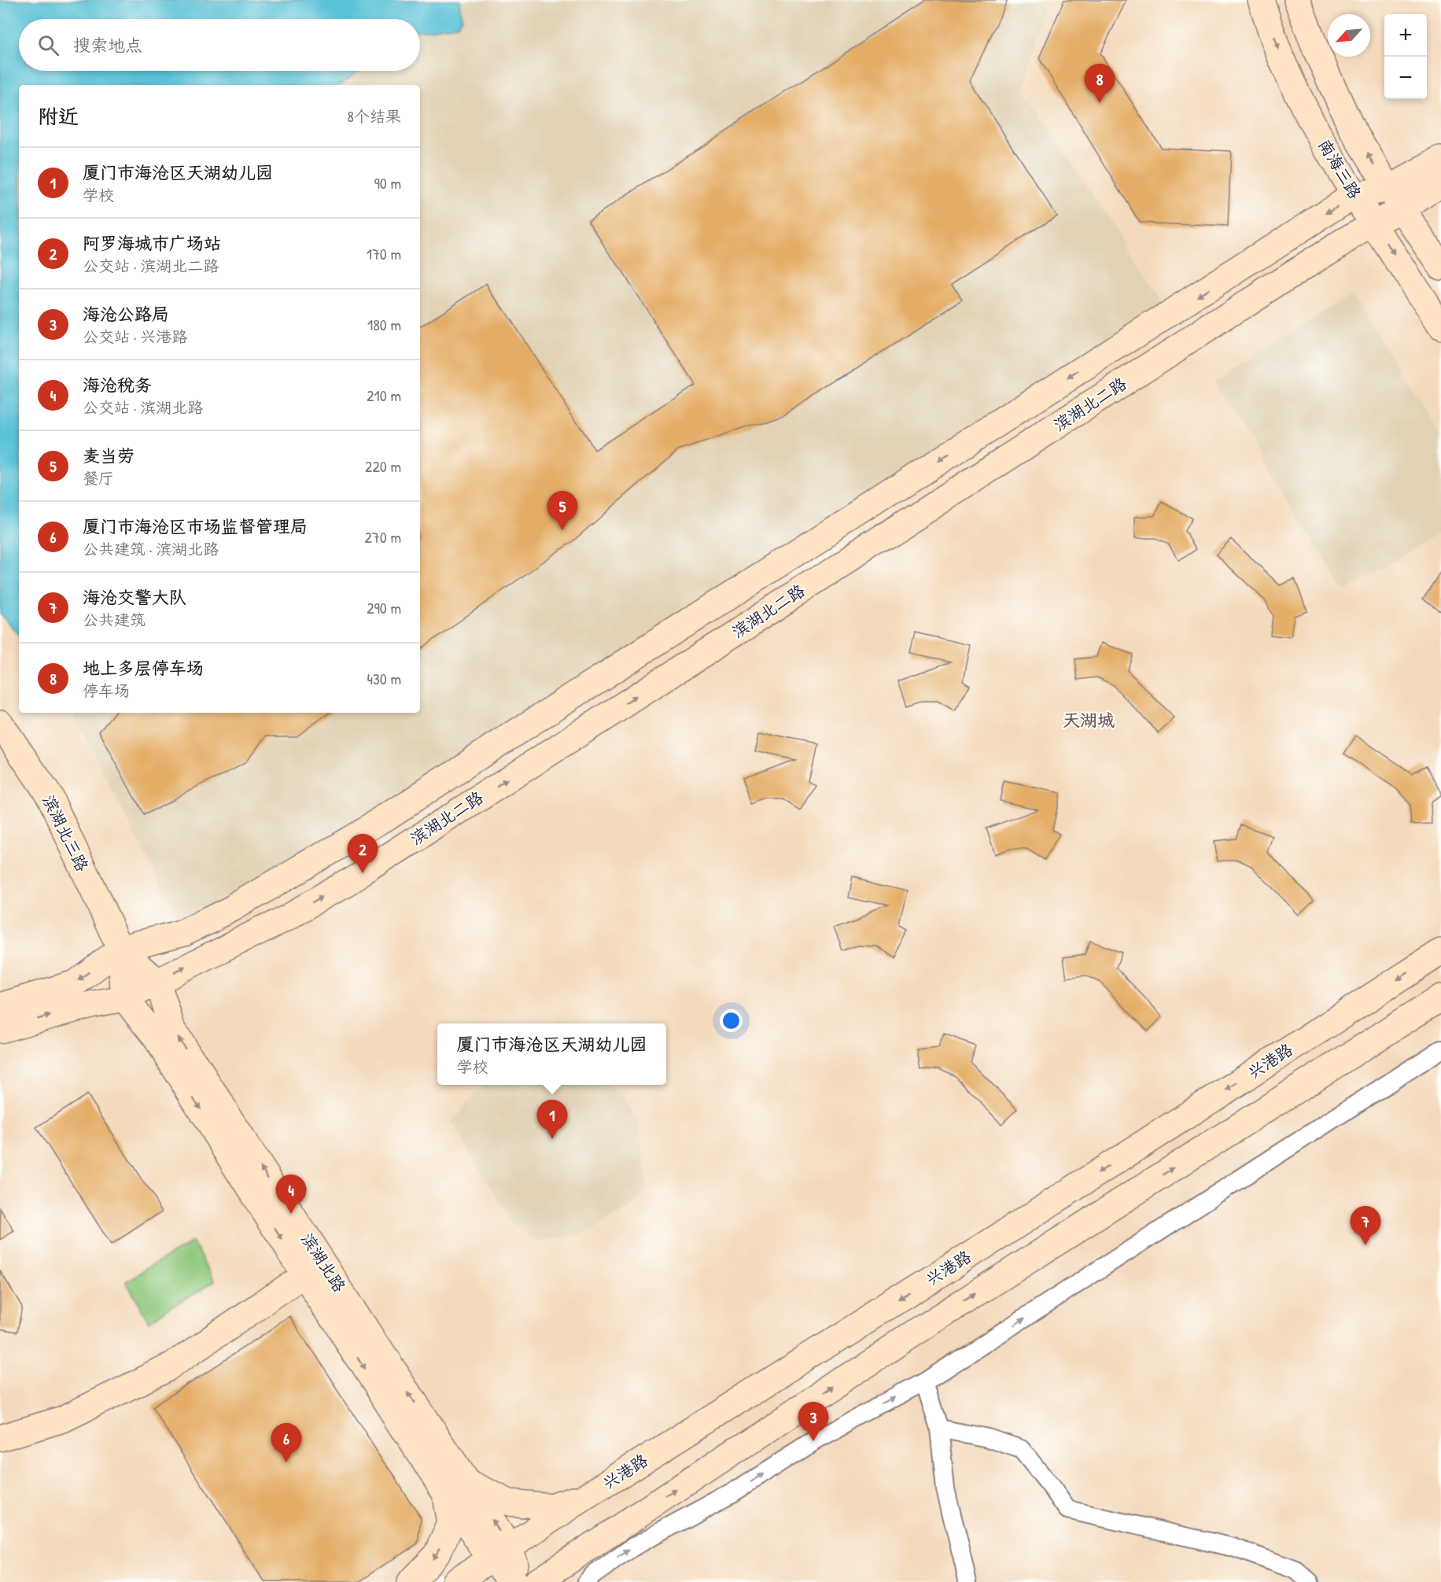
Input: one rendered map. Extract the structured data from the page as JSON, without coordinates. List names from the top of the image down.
{
  "streets": {
    "street": [
      "南海三路",
      "滨湖北二路",
      "滨湖北三路",
      "兴港路",
      "滨湖北路"
    ]
  },
  "crossings": [
    ["南海三路", "滨湖北二路"],
    ["滨湖北二路", "滨湖北三路"],
    ["滨湖北二路", "滨湖北路"],
    ["兴港路", "滨湖北路"]
  ],
  "districts": ["天湖城"],
  "north": "bottom left",
  "page": {
    "map_buttons": ["+", "−"],
    "search": "搜索地点",
    "pins": [
      "8",
      "5",
      "2",
      "1",
      "4",
      "7",
      "3",
      "6"
    ],
    "heading": ["附近", "8个结果"],
    "list": [
      {
        "mark": "1",
        "name": "厦门市海沧区天湖幼儿园",
        "note": "学校",
        "value": "90 m"
      },
      {
        "mark": "2",
        "name": "阿罗海城市广场站",
        "note": "公交站 · 滨湖北二路",
        "value": "170 m"
      },
      {
        "mark": "3",
        "name": "海沧公路局",
        "note": "公交站 · 兴港路",
        "value": "180 m"
      },
      {
        "mark": "4",
        "name": "海沧税务",
        "note": "公交站 · 滨湖北路",
        "value": "210 m"
      },
      {
        "mark": "5",
        "name": "麦当劳",
        "note": "餐厅",
        "value": "220 m"
      },
      {
        "mark": "6",
        "name": "厦门市海沧区市场监督管理局",
        "note": "公共建筑 · 滨湖北路",
        "value": "270 m"
      },
      {
        "mark": "7",
        "name": "海沧交警大队",
        "note": "公共建筑",
        "value": "290 m"
      },
      {
        "mark": "8",
        "name": "地上多层停车场",
        "note": "停车场",
        "value": "430 m"
      }
    ],
    "popup": ["厦门市海沧区天湖幼儿园", "学校"]
  }
}
